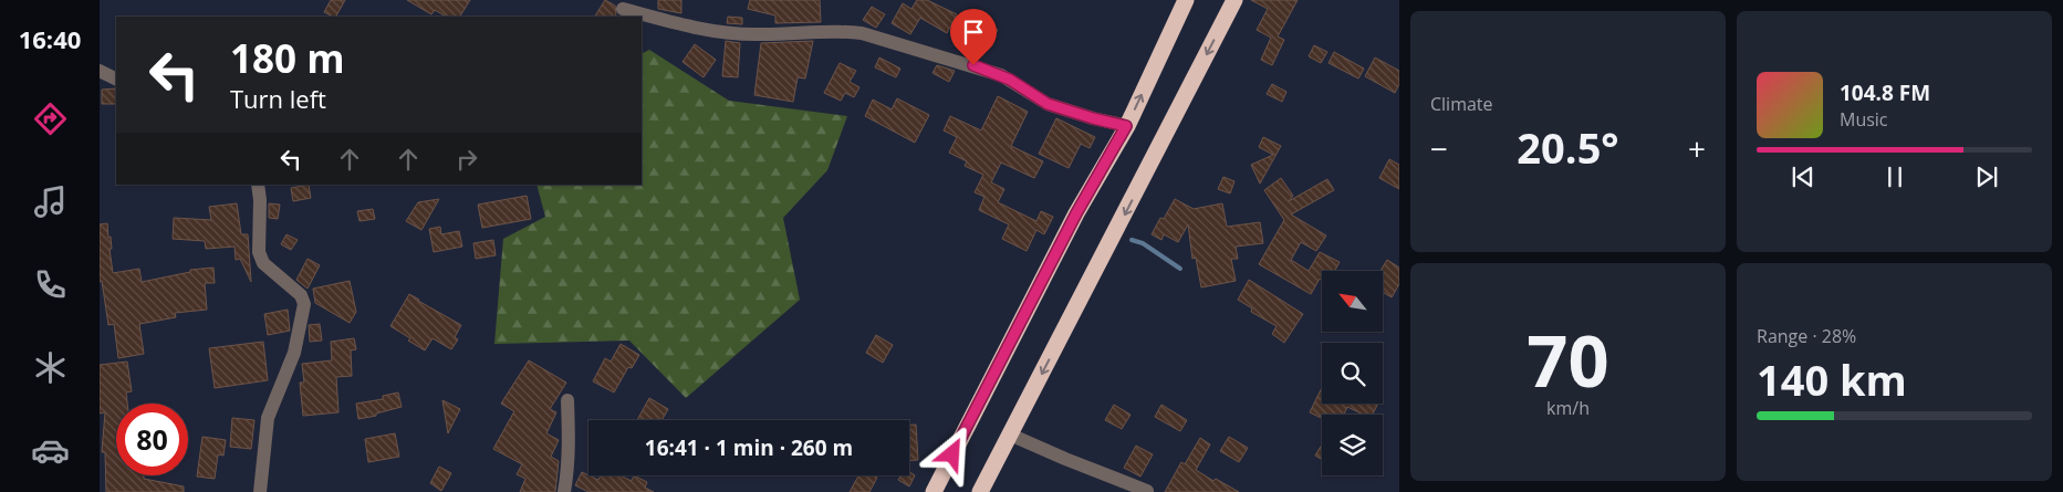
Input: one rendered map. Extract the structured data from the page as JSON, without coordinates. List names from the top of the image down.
{
  "north": "top left",
  "page": {
    "tabs": "16:40",
    "tile": [
      "Climate",
      ["70", "km/h"],
      ["Range · 28%", "140 km"]
    ],
    "turn": ["180 m", "Turn left"],
    "song": ["104.8 FM", "Music"],
    "heat": ["−", "20.5°", "+"],
    "limit": "80",
    "trip": "16:41 · 1 min · 260 m"
  }
}
